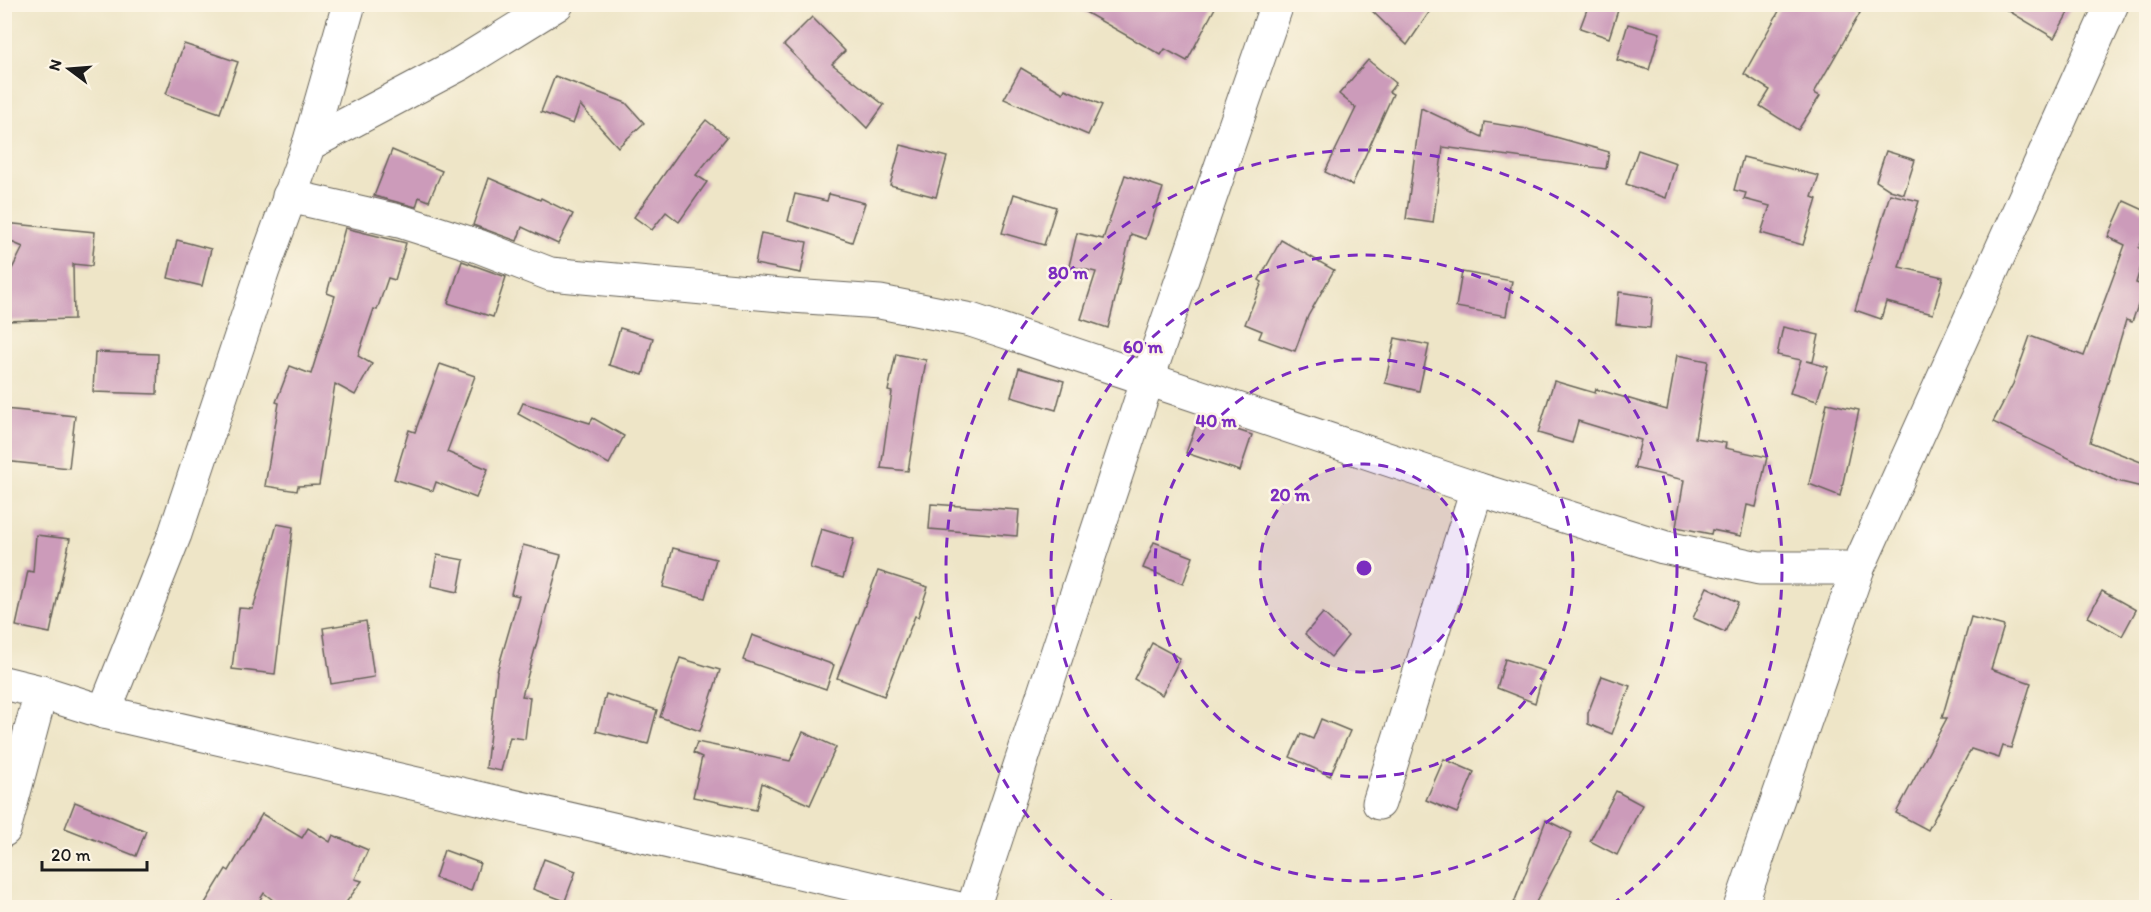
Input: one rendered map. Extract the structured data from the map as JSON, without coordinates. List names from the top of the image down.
{
  "scale_bar": "20 m",
  "north": "left",
  "rings": [
    "80 m",
    "60 m",
    "40 m",
    "20 m"
  ]
}
